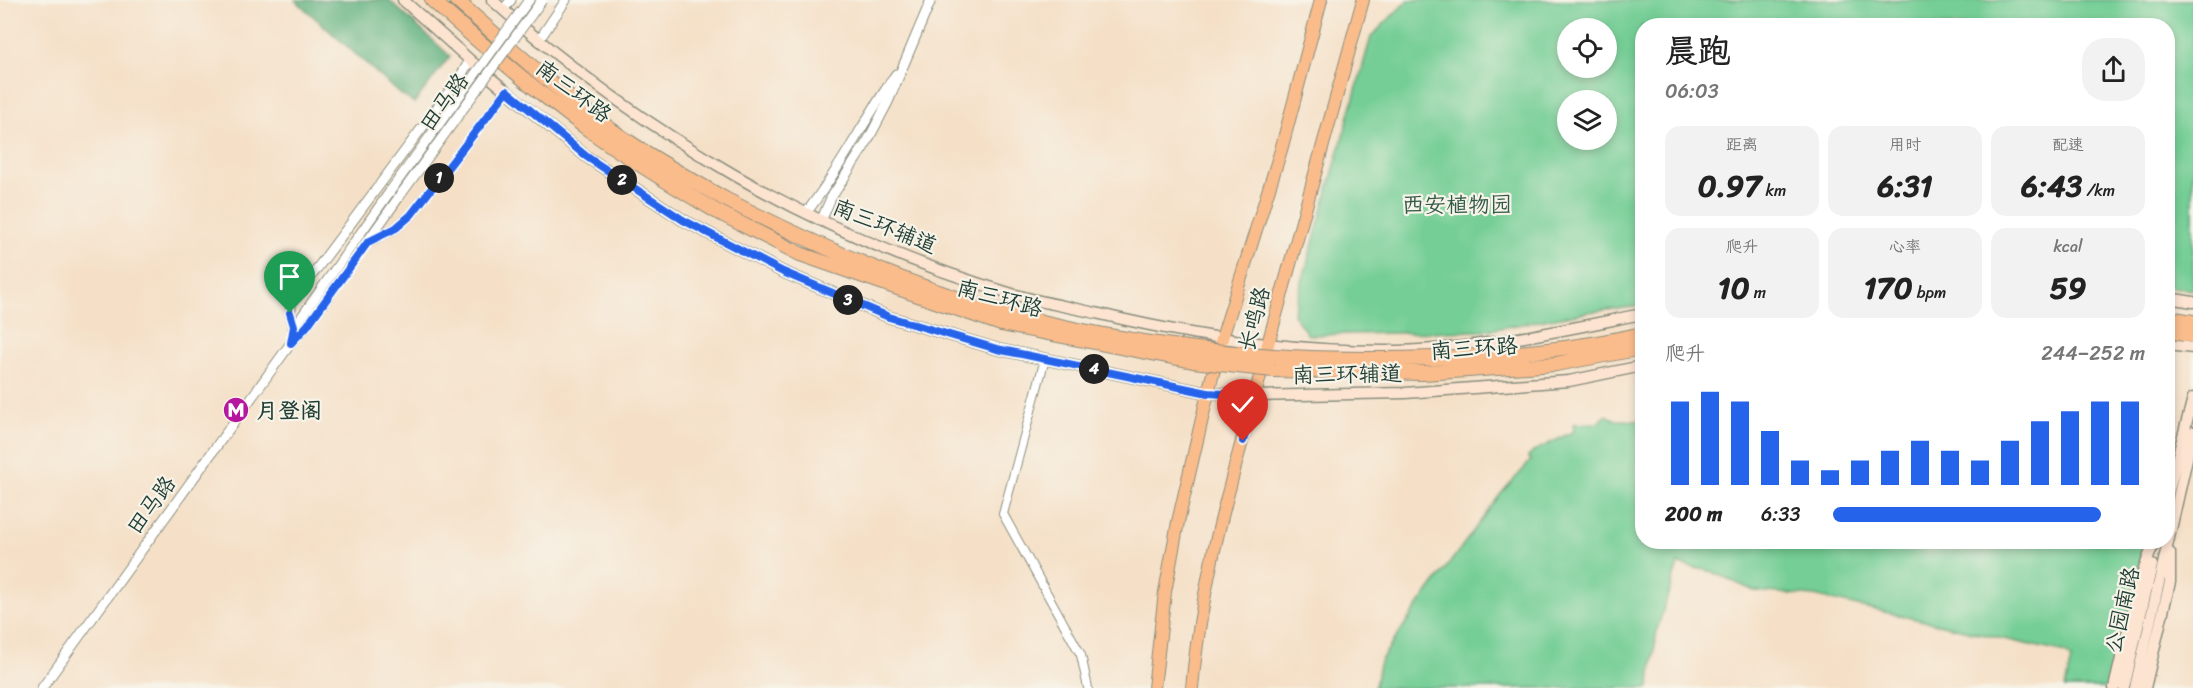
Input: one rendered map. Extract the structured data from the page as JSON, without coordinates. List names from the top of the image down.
{
  "streets": {
    "highway": ["南三环路"],
    "main road": ["南三环辅道", "长鸣路", "公园南路"],
    "street": ["田马路"]
  },
  "crossings": [
    ["南三环辅道", "长鸣路"]
  ],
  "parks": ["西安植物园"],
  "places": {
    "metro station": ["月登阁"]
  },
  "page": {
    "heading": ["晨跑", "06:03"],
    "stats": [
      ["距离", "0.97 km"],
      ["用时", "6:31"],
      ["配速", "6:43 /km"],
      ["爬升", "10 m"],
      ["心率", "170 bpm"],
      ["kcal", "59"]
    ],
    "pins": [
      "1",
      "2",
      "3",
      "4"
    ],
    "chart": ["爬升", "244–252 m"],
    "list": [
      {
        "name": "200 m",
        "note": "6:33"
      }
    ]
  }
}
